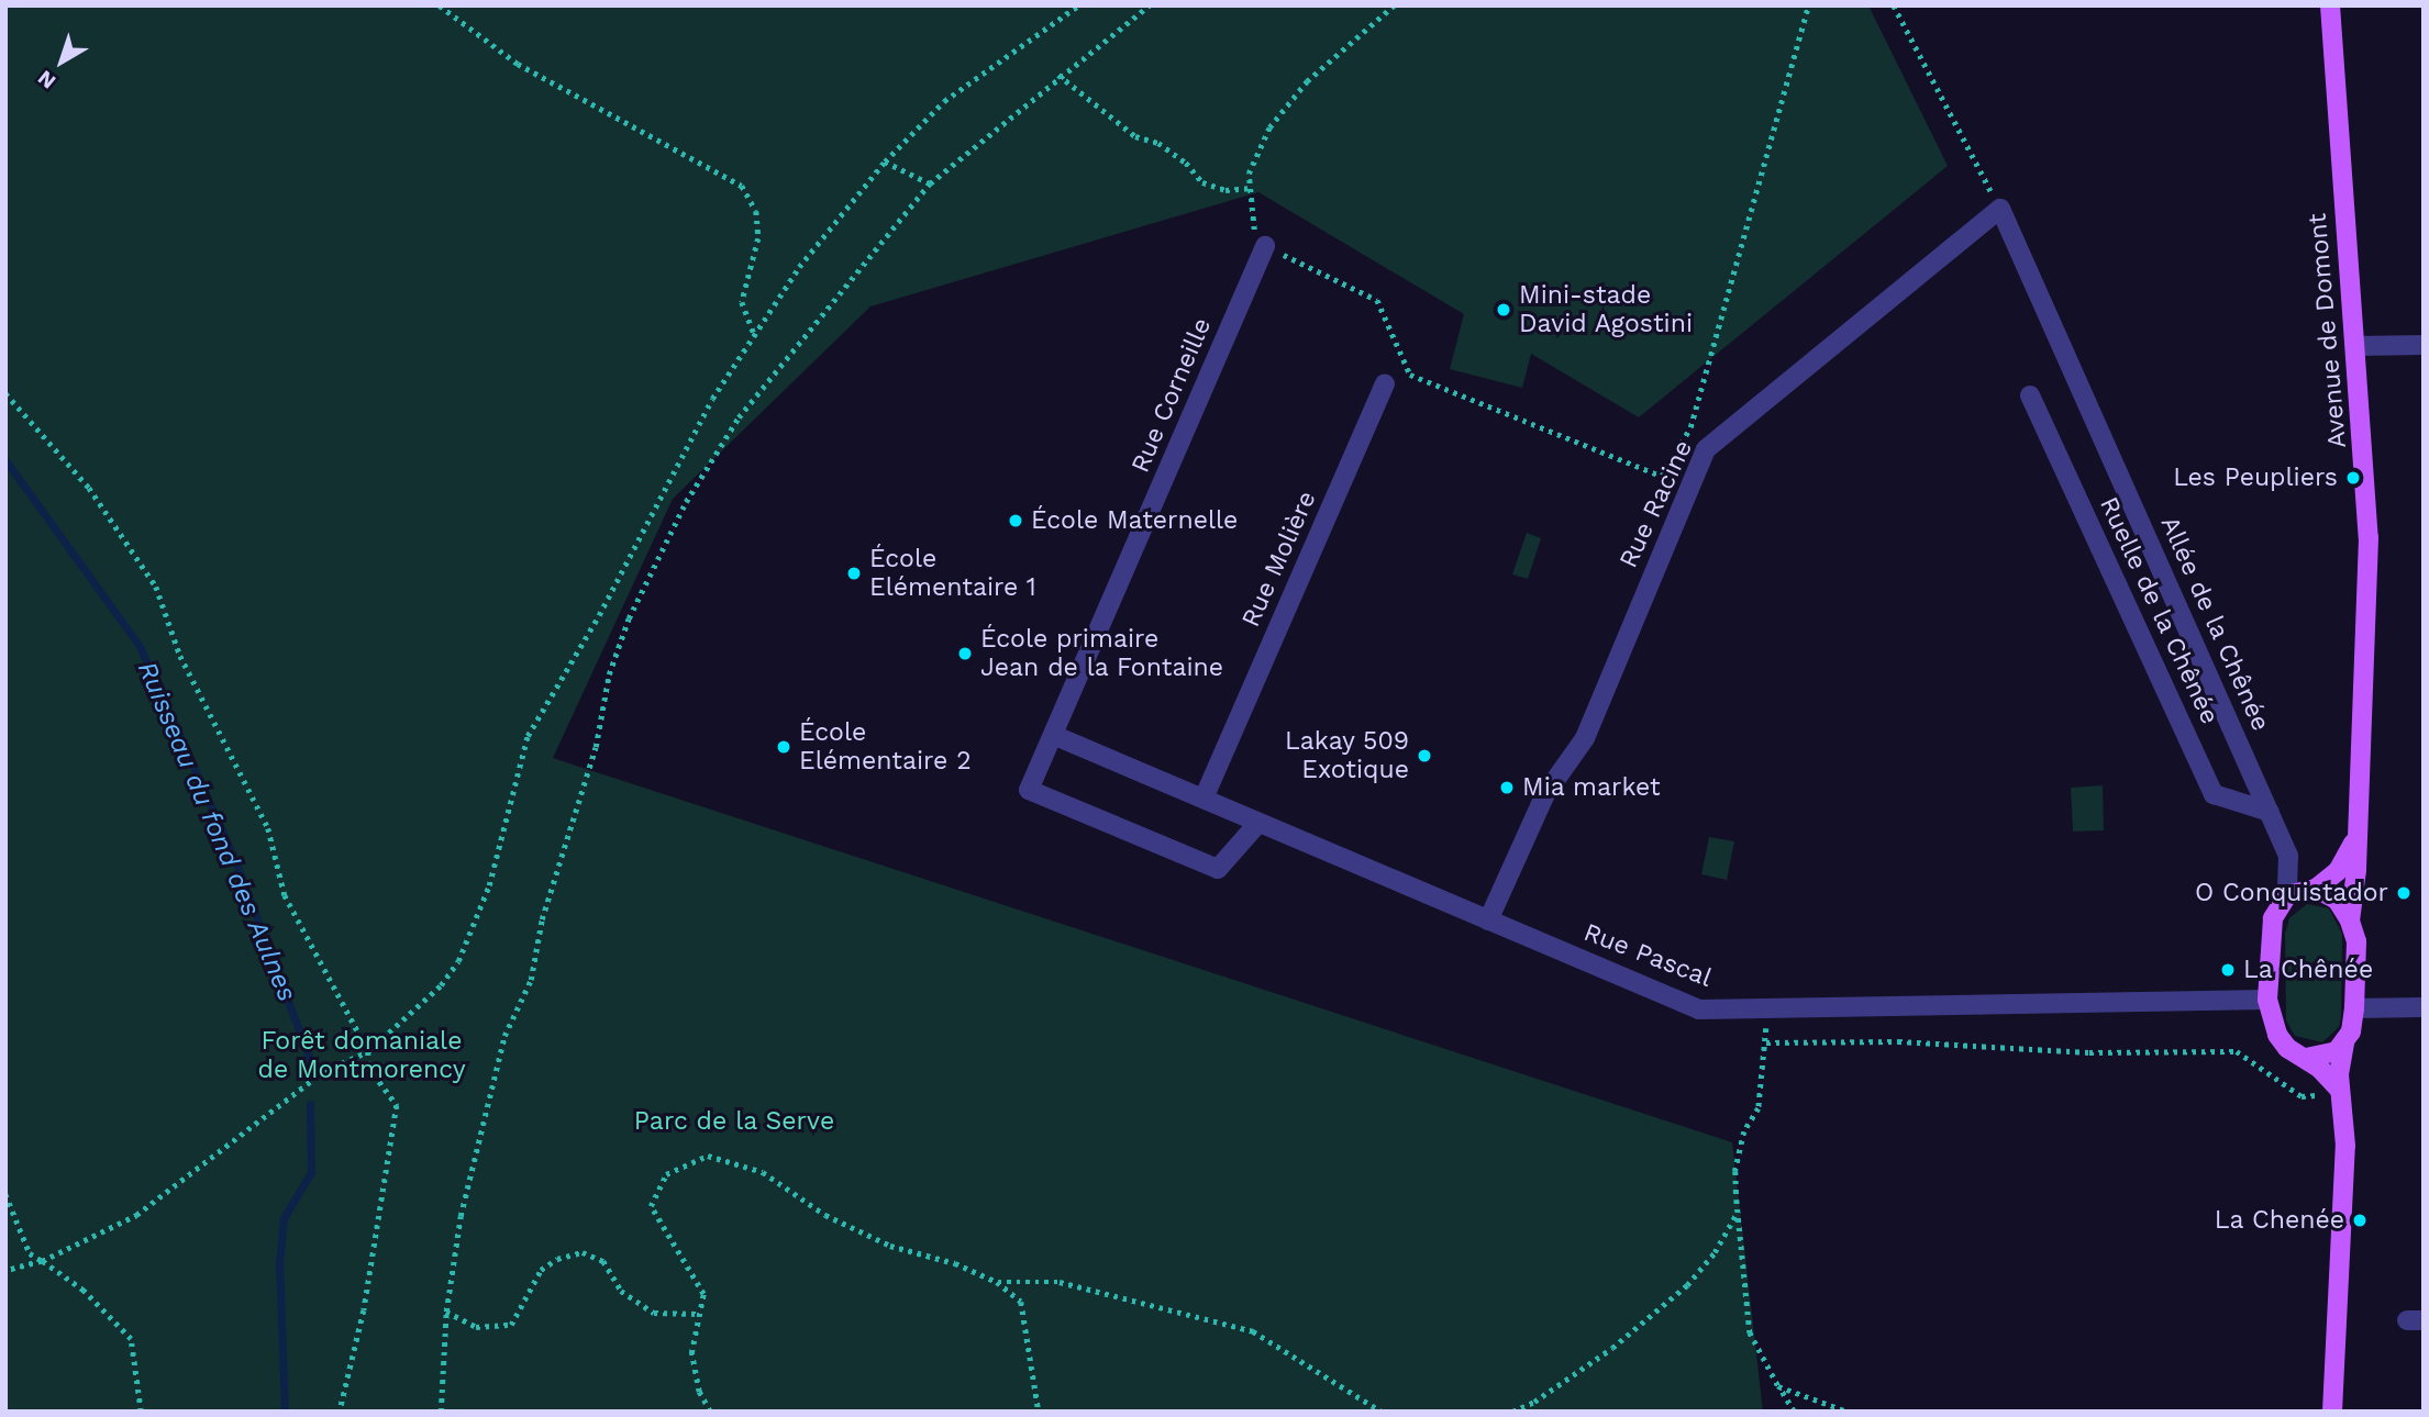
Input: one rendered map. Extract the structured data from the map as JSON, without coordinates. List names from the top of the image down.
{
  "streets": {
    "main road": ["Avenue de Domont"],
    "street": [
      "Rue Corneille",
      "Rue Racine",
      "Rue Molière",
      "Ruelle de la Chênée",
      "Allée de la Chênée",
      "Rue Pascal"
    ]
  },
  "crossings": [
    ["Rue Corneille", "Rue Pascal"],
    ["Rue Racine", "Allée de la Chênée"],
    ["Rue Racine", "Rue Pascal"],
    ["Rue Molière", "Rue Pascal"],
    ["Ruelle de la Chênée", "Allée de la Chênée"]
  ],
  "water": ["Ruisseau du fond des Aulnes"],
  "parks": ["Forêt domaniale de Montmorency", "Parc de la Serve"],
  "places": [
    "Mini-stade David Agostini",
    "Les Peupliers",
    "École Maternelle",
    "École Elémentaire 1",
    "École primaire Jean de la Fontaine",
    "École Elémentaire 2",
    "Lakay 509 Exotique",
    "Mia market",
    "O Conquistador",
    "La Chênée",
    "La Chenée"
  ],
  "north": "bottom left"
}
